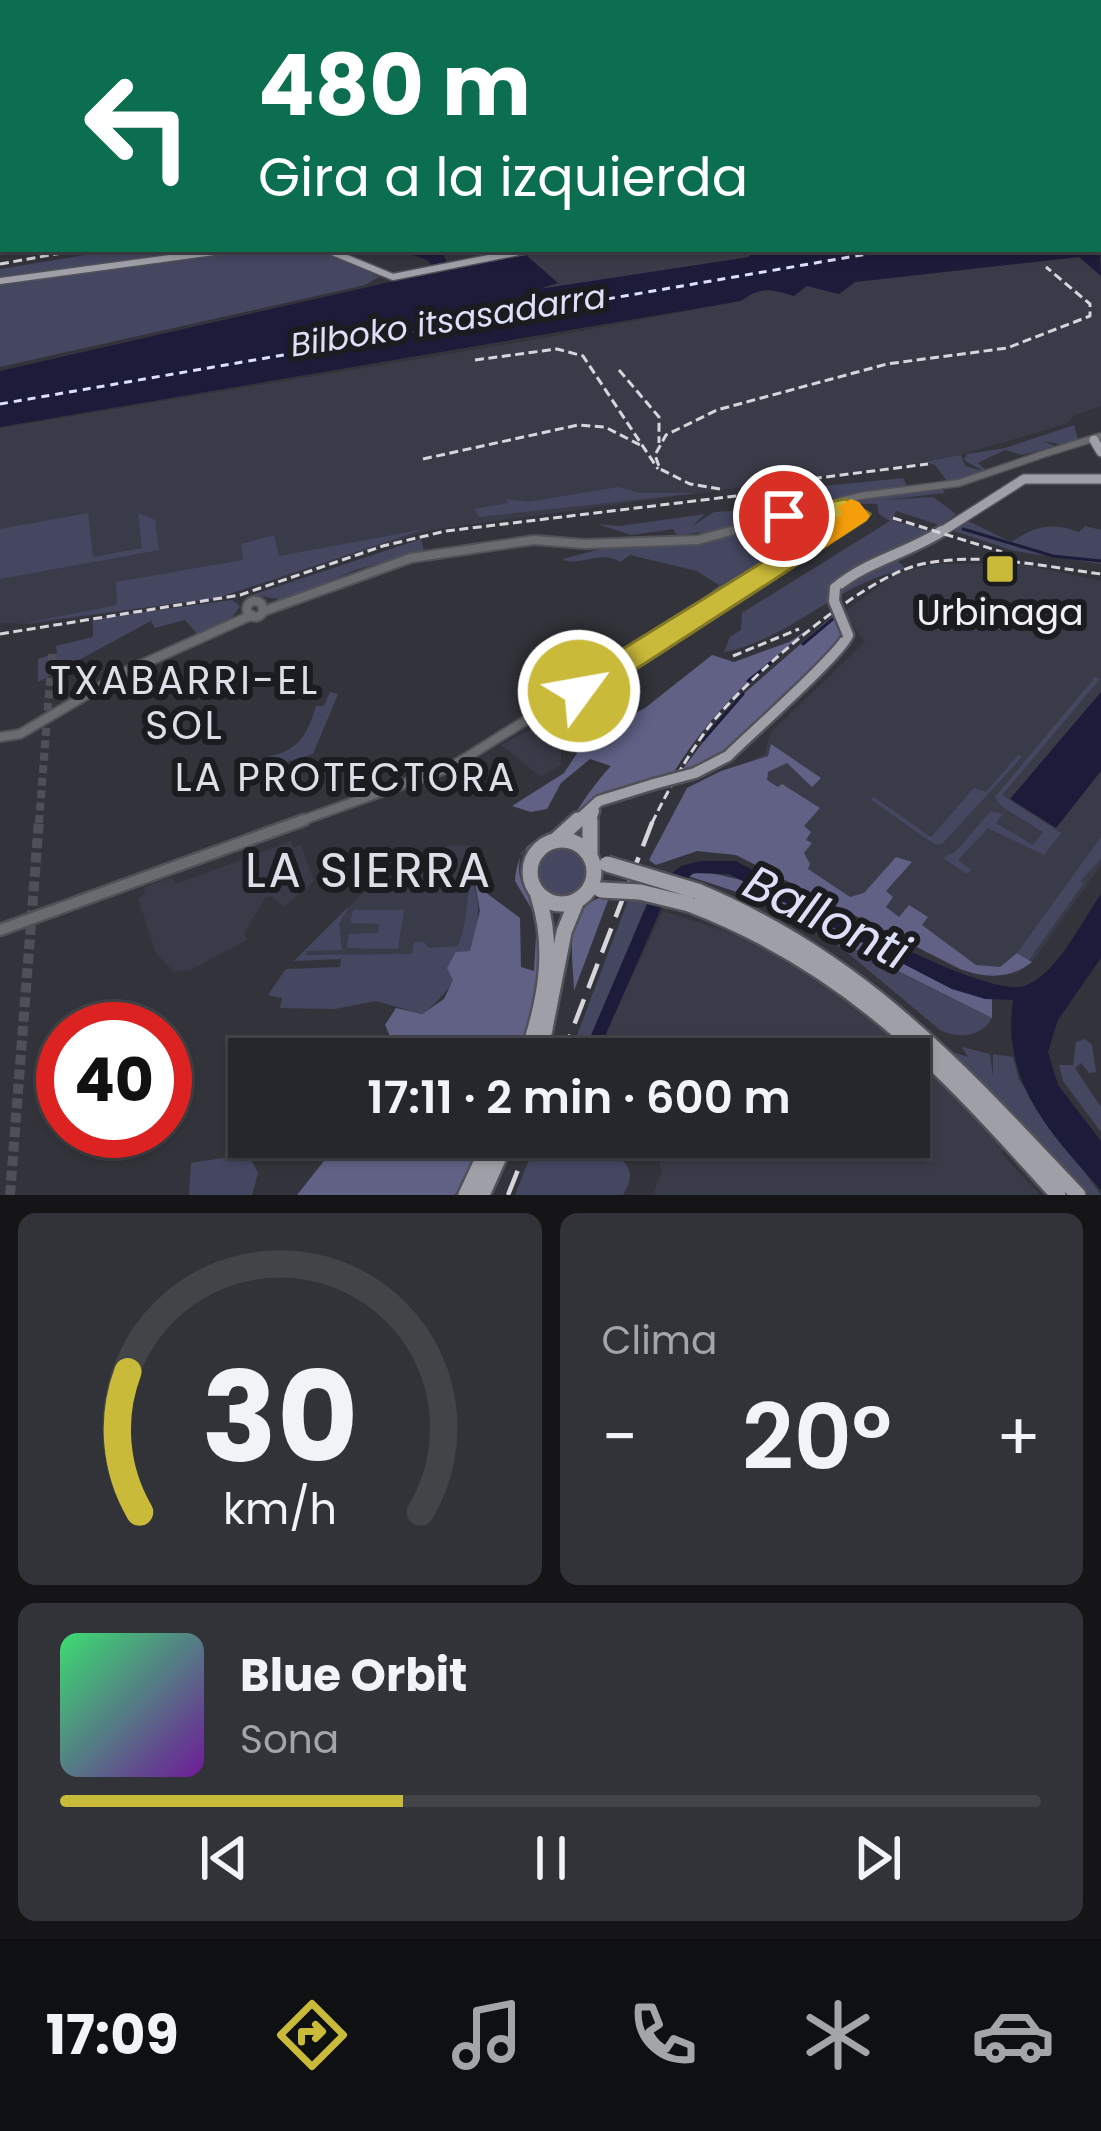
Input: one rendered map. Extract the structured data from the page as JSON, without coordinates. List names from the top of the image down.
{
  "districts": ["TXABARRI-EL SOL", "LA PROTECTORA", "LA SIERRA"],
  "water": ["Bilboko itsasadarra", "Ballonti"],
  "places": {
    "transit": ["Urbinaga"]
  },
  "page": {
    "turn": ["480 m", "Gira a la izquierda"],
    "limit": "40",
    "trip": "17:11 · 2 min · 600 m",
    "tile": "Clima",
    "heat": ["−", "20°", "+"],
    "song": ["Blue Orbit", "Sona"],
    "tabs": "17:09",
    "gauge": ["30", "km/h"]
  }
}
